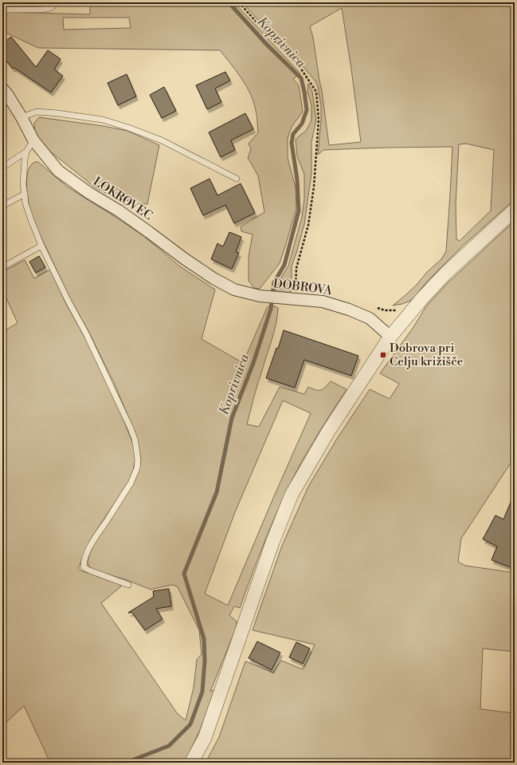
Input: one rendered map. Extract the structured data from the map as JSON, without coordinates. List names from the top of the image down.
{
  "streets": {
    "street": ["LOKROVEC", "DOBROVA"]
  },
  "crossings": [
    ["LOKROVEC", "DOBROVA"]
  ],
  "water": ["Koprivnica"],
  "places": {
    "transit": ["Dobrova pri Celju križišče"]
  }
}
